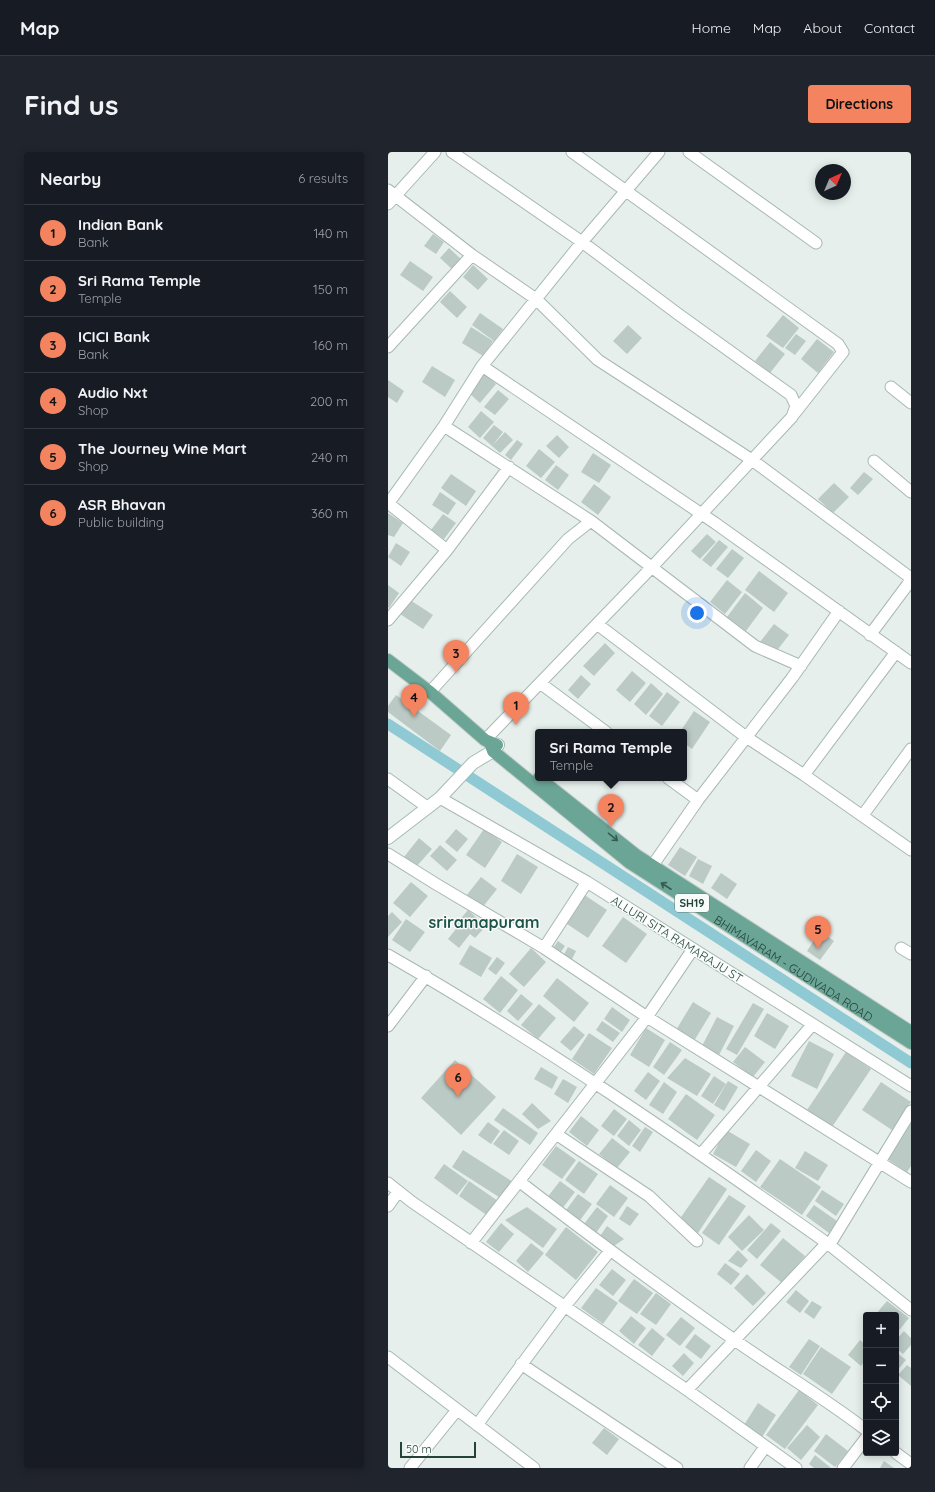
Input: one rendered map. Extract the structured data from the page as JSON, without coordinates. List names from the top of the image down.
{
  "streets": {
    "main road": ["SH19", "BHIMAVARAM - GUDIVADA ROAD"],
    "street": ["ALLURI SITA RAMARAJU ST"]
  },
  "crossings": [
    ["SH19", "BHIMAVARAM - GUDIVADA ROAD"]
  ],
  "districts": ["sriramapuram"],
  "scale_bar": "50 m",
  "north": "top right",
  "page": {
    "header": "Map",
    "nav": [
      "Home",
      "Map",
      "About",
      "Contact"
    ],
    "buttons": "Directions",
    "title": "Find us",
    "heading": ["Nearby", "6 results"],
    "list": [
      {
        "mark": "1",
        "name": "Indian Bank",
        "note": "Bank",
        "value": "140 m"
      },
      {
        "mark": "2",
        "name": "Sri Rama Temple",
        "note": "Temple",
        "value": "150 m"
      },
      {
        "mark": "3",
        "name": "ICICI Bank",
        "note": "Bank",
        "value": "160 m"
      },
      {
        "mark": "4",
        "name": "Audio Nxt",
        "note": "Shop",
        "value": "200 m"
      },
      {
        "mark": "5",
        "name": "The Journey Wine Mart",
        "note": "Shop",
        "value": "240 m"
      },
      {
        "mark": "6",
        "name": "ASR Bhavan",
        "note": "Public building",
        "value": "360 m"
      }
    ],
    "pins": [
      "3",
      "4",
      "1",
      "2",
      "5",
      "6"
    ],
    "popup": ["Sri Rama Temple", "Temple"],
    "map_buttons": ["+", "−"],
    "scale": "50 m"
  }
}
